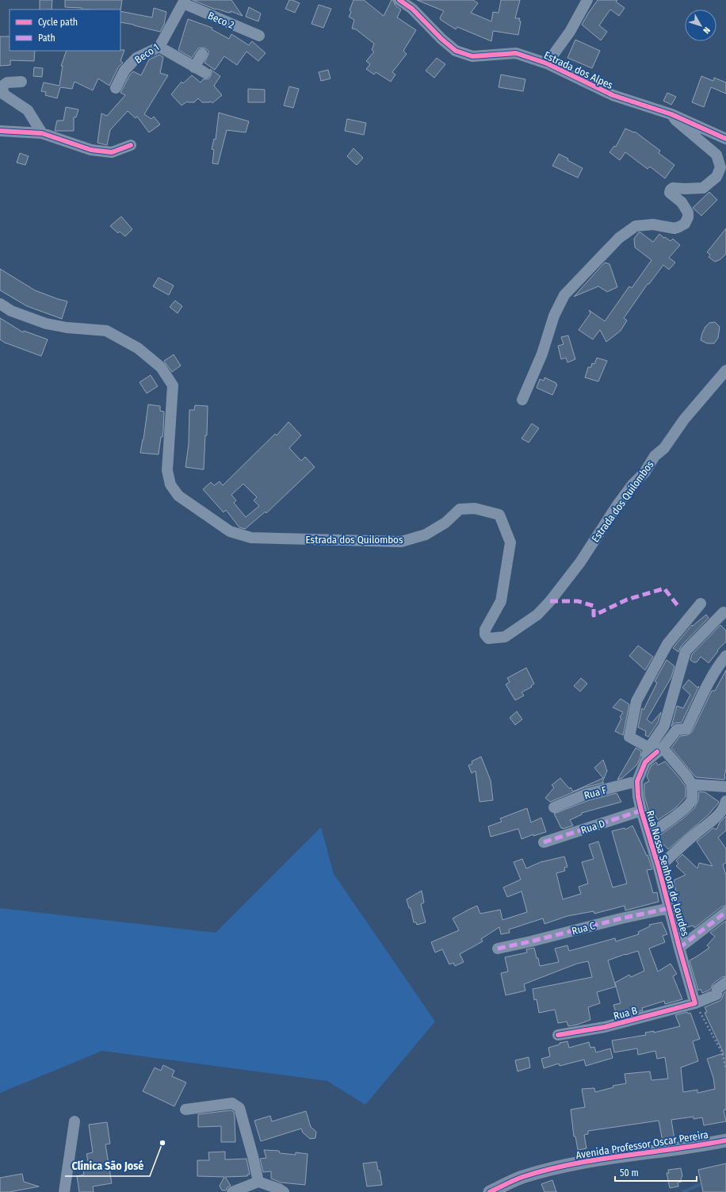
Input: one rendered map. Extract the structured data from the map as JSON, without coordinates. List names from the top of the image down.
{
  "streets": {
    "main road": ["Avenida Professor Oscar Pereira"],
    "street": [
      "Beco 2",
      "Beco 1",
      "Estrada dos Alpes",
      "Estrada dos Quilombos",
      "Rua F",
      "Rua D",
      "Rua Nossa Senhora de Lourdes",
      "Rua C",
      "Rua B"
    ]
  },
  "crossings": [
    ["Beco 2", "Beco 1"],
    ["Rua F", "Rua Nossa Senhora de Lourdes"],
    ["Rua D", "Rua Nossa Senhora de Lourdes"],
    ["Rua Nossa Senhora de Lourdes", "Rua C"],
    ["Rua Nossa Senhora de Lourdes", "Rua B"]
  ],
  "places": ["Clínica São José"],
  "legend": ["Cycle path", "Path"],
  "scale_bar": "50 m",
  "north": "bottom right"
}
